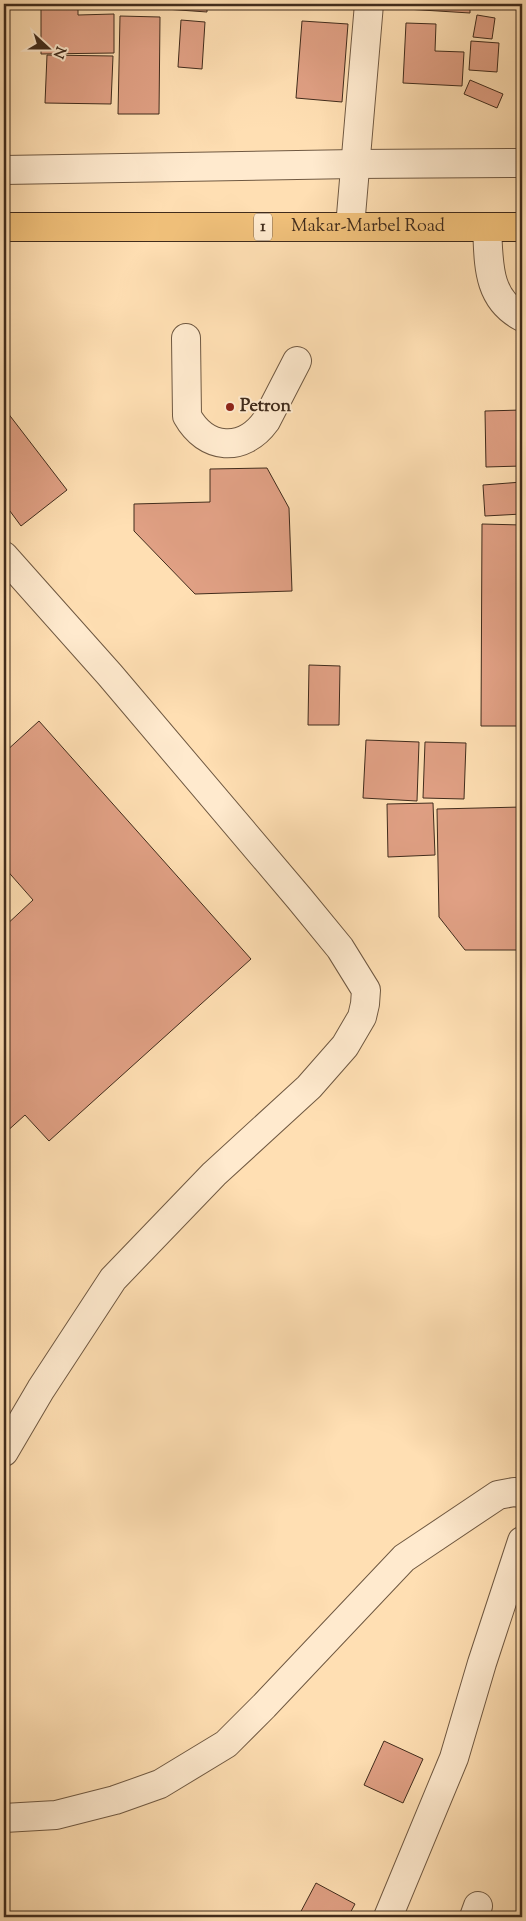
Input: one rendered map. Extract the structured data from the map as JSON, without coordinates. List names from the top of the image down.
{
  "streets": {
    "main road": ["1", "Makar-Marbel Road"]
  },
  "places": ["Petron"],
  "north": "right"
}
